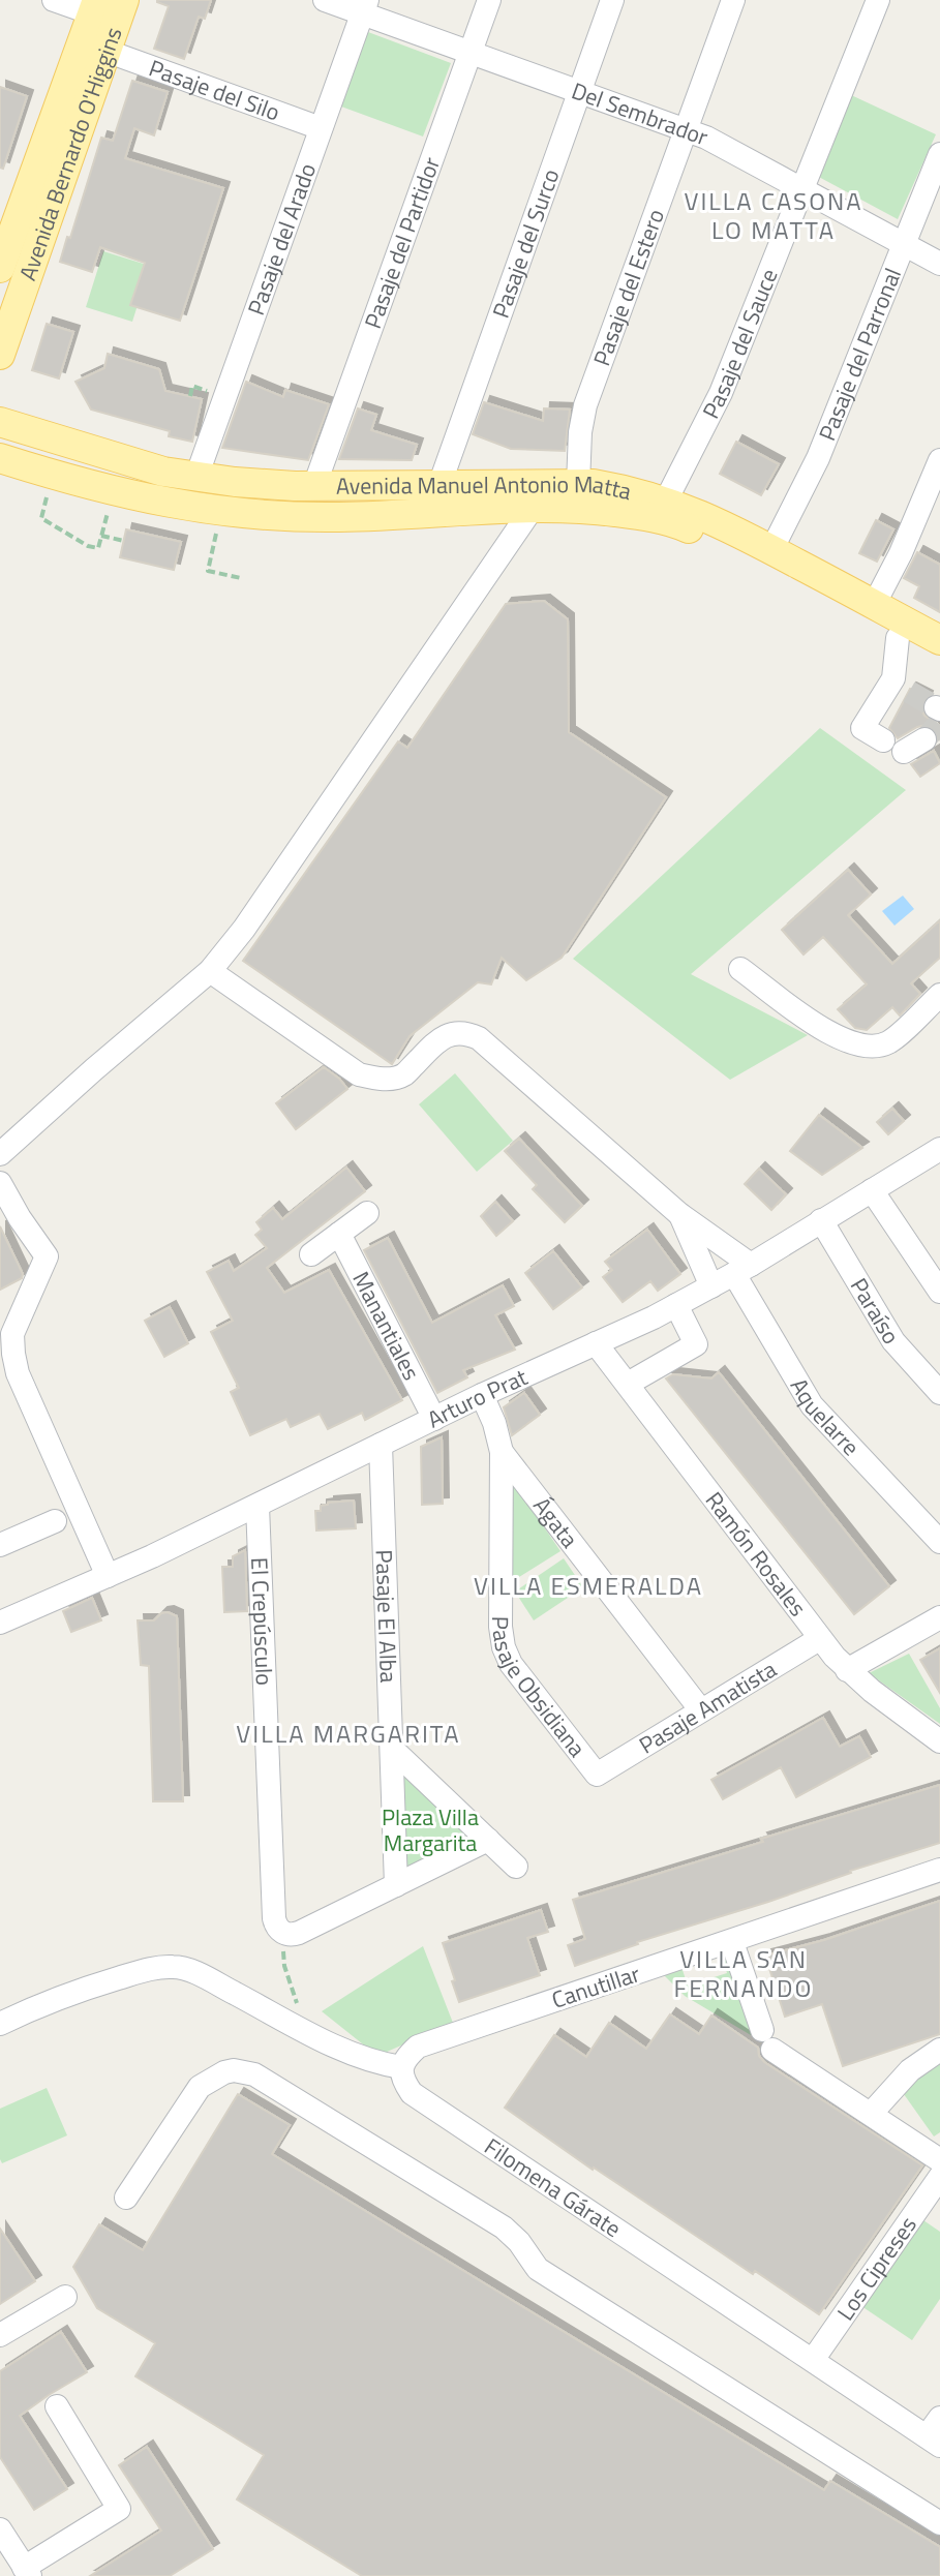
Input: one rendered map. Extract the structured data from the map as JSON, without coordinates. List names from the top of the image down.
{
  "streets": {
    "main road": ["Avenida Bernardo O'Higgins", "Avenida Manuel Antonio Matta"],
    "street": [
      "Pasaje del Silo",
      "Del Sembrador",
      "Pasaje del Arado",
      "Pasaje del Surco",
      "Pasaje del Partidor",
      "Pasaje del Estero",
      "Pasaje del Sauce",
      "Pasaje del Parronal",
      "Paraíso",
      "Manantiales",
      "Arturo Prat",
      "Aquelarre",
      "Ágata",
      "Ramón Rosales",
      "Pasaje El Alba",
      "El Crepúsculo",
      "Pasaje Obsidiana",
      "Pasaje Amatista",
      "Canutillar",
      "Filomena Gárate",
      "Los Cipreses"
    ]
  },
  "crossings": [
    ["Pasaje del Silo", "Avenida Bernardo O'Higgins"],
    ["Pasaje del Silo", "Pasaje del Arado"],
    ["Del Sembrador", "Pasaje del Arado"],
    ["Del Sembrador", "Pasaje del Surco"],
    ["Del Sembrador", "Pasaje del Partidor"],
    ["Del Sembrador", "Pasaje del Estero"],
    ["Del Sembrador", "Pasaje del Sauce"],
    ["Del Sembrador", "Pasaje del Parronal"],
    ["Pasaje del Arado", "Avenida Manuel Antonio Matta"],
    ["Pasaje del Surco", "Avenida Manuel Antonio Matta"],
    ["Pasaje del Partidor", "Avenida Manuel Antonio Matta"],
    ["Pasaje del Estero", "Avenida Manuel Antonio Matta"],
    ["Pasaje del Sauce", "Avenida Manuel Antonio Matta"],
    ["Pasaje del Parronal", "Avenida Manuel Antonio Matta"],
    ["Paraíso", "Arturo Prat"],
    ["Manantiales", "Arturo Prat"],
    ["Arturo Prat", "Aquelarre"],
    ["Arturo Prat", "Ramón Rosales"],
    ["Arturo Prat", "Pasaje El Alba"],
    ["Arturo Prat", "El Crepúsculo"],
    ["Arturo Prat", "Pasaje Obsidiana"],
    ["Ágata", "Pasaje Obsidiana"],
    ["Ágata", "Pasaje Amatista"],
    ["Ramón Rosales", "Pasaje Amatista"],
    ["Pasaje Obsidiana", "Pasaje Amatista"],
    ["Canutillar", "Filomena Gárate"],
    ["Filomena Gárate", "Los Cipreses"]
  ],
  "districts": [
    "VILLA CASONA LO MATTA",
    "VILLA ESMERALDA",
    "VILLA MARGARITA",
    "VILLA SAN FERNANDO"
  ],
  "parks": ["Plaza Villa Margarita"]
}
